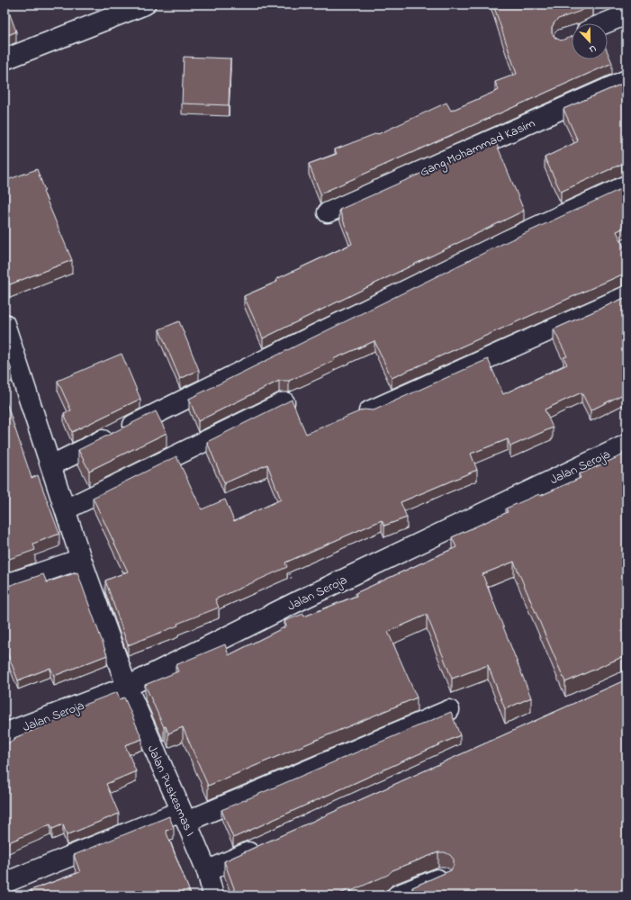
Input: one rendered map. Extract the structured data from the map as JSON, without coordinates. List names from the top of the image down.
{
  "streets": {
    "street": ["Gang Mohammad Kasim", "Jalan Seroja", "Jalan Puskesmas I"]
  },
  "crossings": [
    ["Jalan Seroja", "Jalan Puskesmas I"]
  ],
  "north": "bottom"
}
